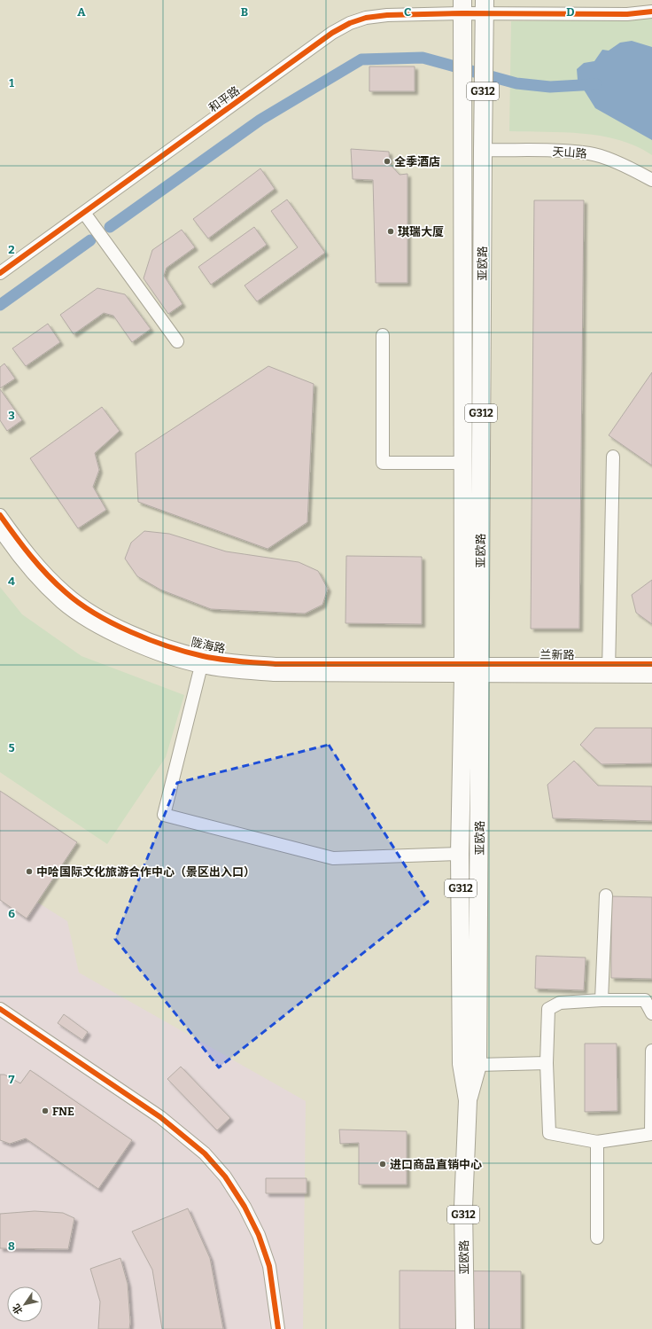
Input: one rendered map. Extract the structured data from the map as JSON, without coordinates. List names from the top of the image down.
{
  "streets": {
    "highway": ["G312", "亚欧路"],
    "street": [
      "和平路",
      "天山路",
      "陇海路",
      "兰新路"
    ]
  },
  "crossings": [
    ["和平路", "亚欧路"],
    ["天山路", "亚欧路"],
    ["亚欧路", "陇海路"],
    ["亚欧路", "兰新路"],
    ["陇海路", "兰新路"]
  ],
  "places": [
    "全季酒店",
    "琪瑞大厦",
    "中哈国际文化旅游合作中心（景区出入口）",
    "FNE",
    "进口商品直销中心"
  ],
  "north": "bottom left",
  "grid": {
    "columns": [
      "A",
      "B",
      "C",
      "D"
    ],
    "rows": [
      "1",
      "2",
      "3",
      "4",
      "5",
      "6",
      "7",
      "8"
    ]
  }
}
